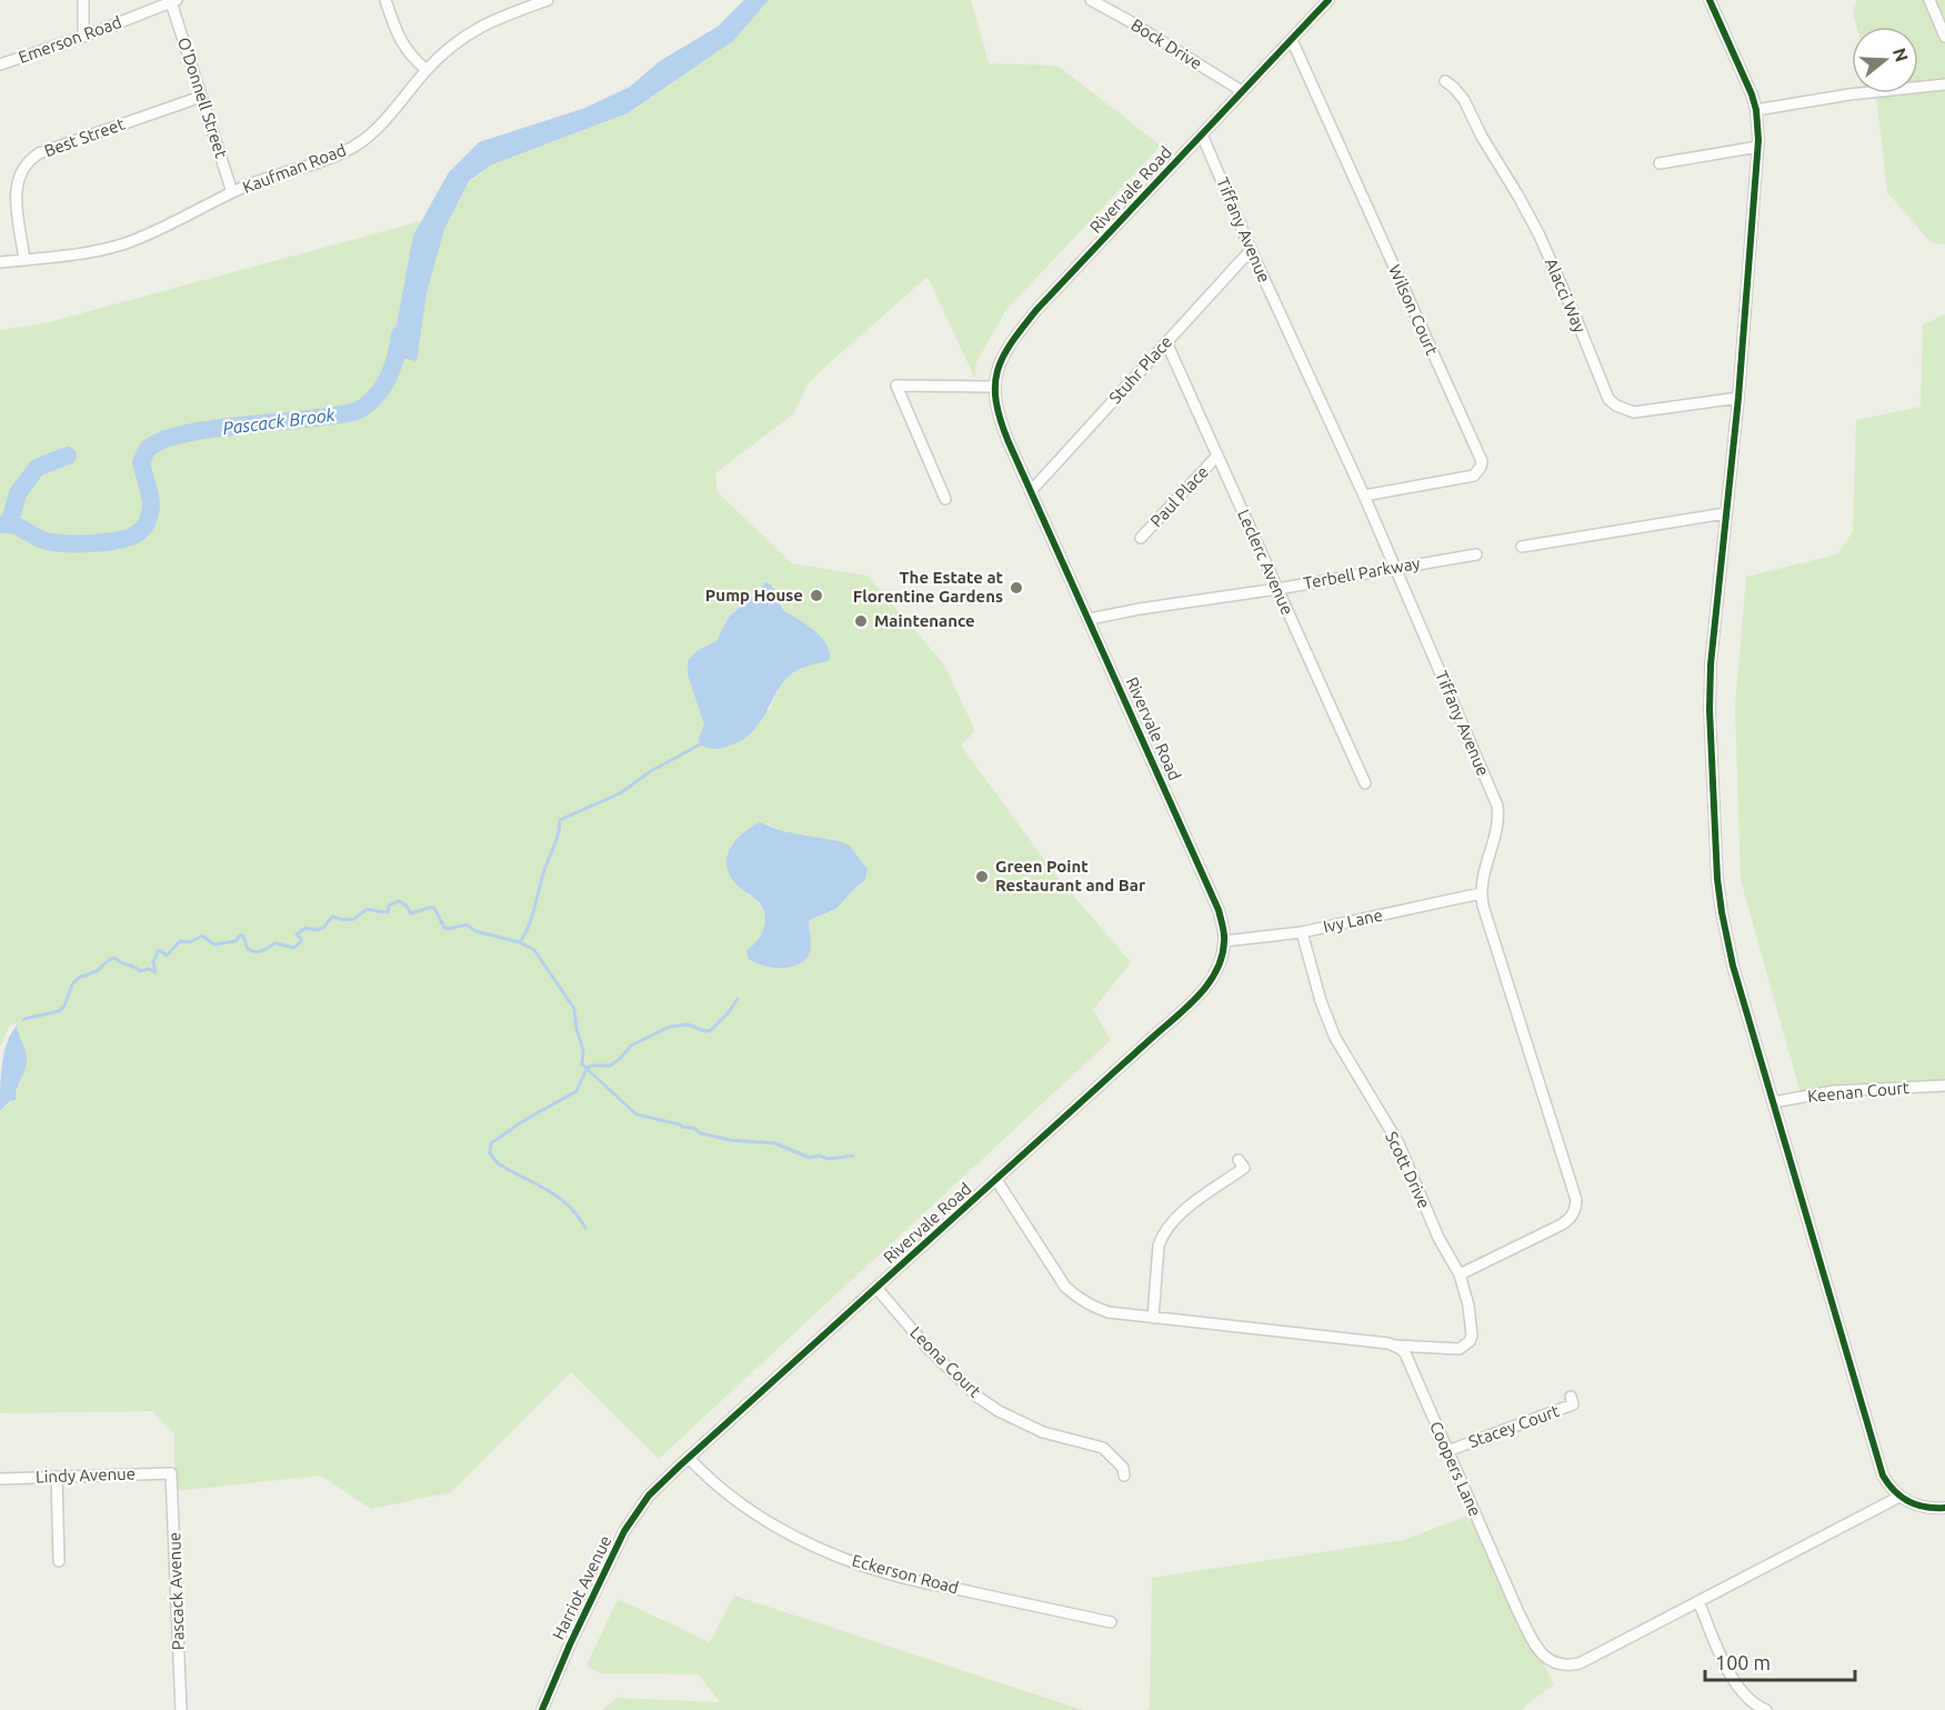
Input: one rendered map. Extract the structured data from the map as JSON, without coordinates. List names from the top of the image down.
{
  "streets": {
    "street": [
      "Emerson Road",
      "Bock Drive",
      "O'Donnell Street",
      "Best Street",
      "Kaufman Road",
      "Rivervale Road",
      "Tiffany Avenue",
      "Alacci Way",
      "Wilson Court",
      "Stuhr Place",
      "Paul Place",
      "Leclerc Avenue",
      "Terbell Parkway",
      "Ivy Lane",
      "Keenan Court",
      "Scott Drive",
      "Leona Court",
      "Stacey Court",
      "Coopers Lane",
      "Lindy Avenue",
      "Eckerson Road",
      "Harriot Avenue",
      "Pascack Avenue"
    ]
  },
  "crossings": [
    ["Emerson Road", "O'Donnell Street"],
    ["Bock Drive", "Rivervale Road"],
    ["O'Donnell Street", "Best Street"],
    ["O'Donnell Street", "Kaufman Road"],
    ["Best Street", "Kaufman Road"],
    ["Rivervale Road", "Tiffany Avenue"],
    ["Rivervale Road", "Wilson Court"],
    ["Rivervale Road", "Stuhr Place"],
    ["Rivervale Road", "Terbell Parkway"],
    ["Rivervale Road", "Ivy Lane"],
    ["Rivervale Road", "Leona Court"],
    ["Rivervale Road", "Harriot Avenue"],
    ["Tiffany Avenue", "Wilson Court"],
    ["Tiffany Avenue", "Stuhr Place"],
    ["Tiffany Avenue", "Terbell Parkway"],
    ["Tiffany Avenue", "Ivy Lane"],
    ["Tiffany Avenue", "Scott Drive"],
    ["Stuhr Place", "Leclerc Avenue"],
    ["Paul Place", "Leclerc Avenue"],
    ["Leclerc Avenue", "Terbell Parkway"],
    ["Ivy Lane", "Scott Drive"],
    ["Scott Drive", "Coopers Lane"],
    ["Stacey Court", "Coopers Lane"],
    ["Lindy Avenue", "Pascack Avenue"],
    ["Eckerson Road", "Harriot Avenue"]
  ],
  "water": ["Pascack Brook"],
  "places": [
    "The Estate at Florentine Gardens",
    "Pump House",
    "Maintenance",
    "Green Point Restaurant and Bar"
  ],
  "scale_bar": "100 m",
  "north": "right"
}
